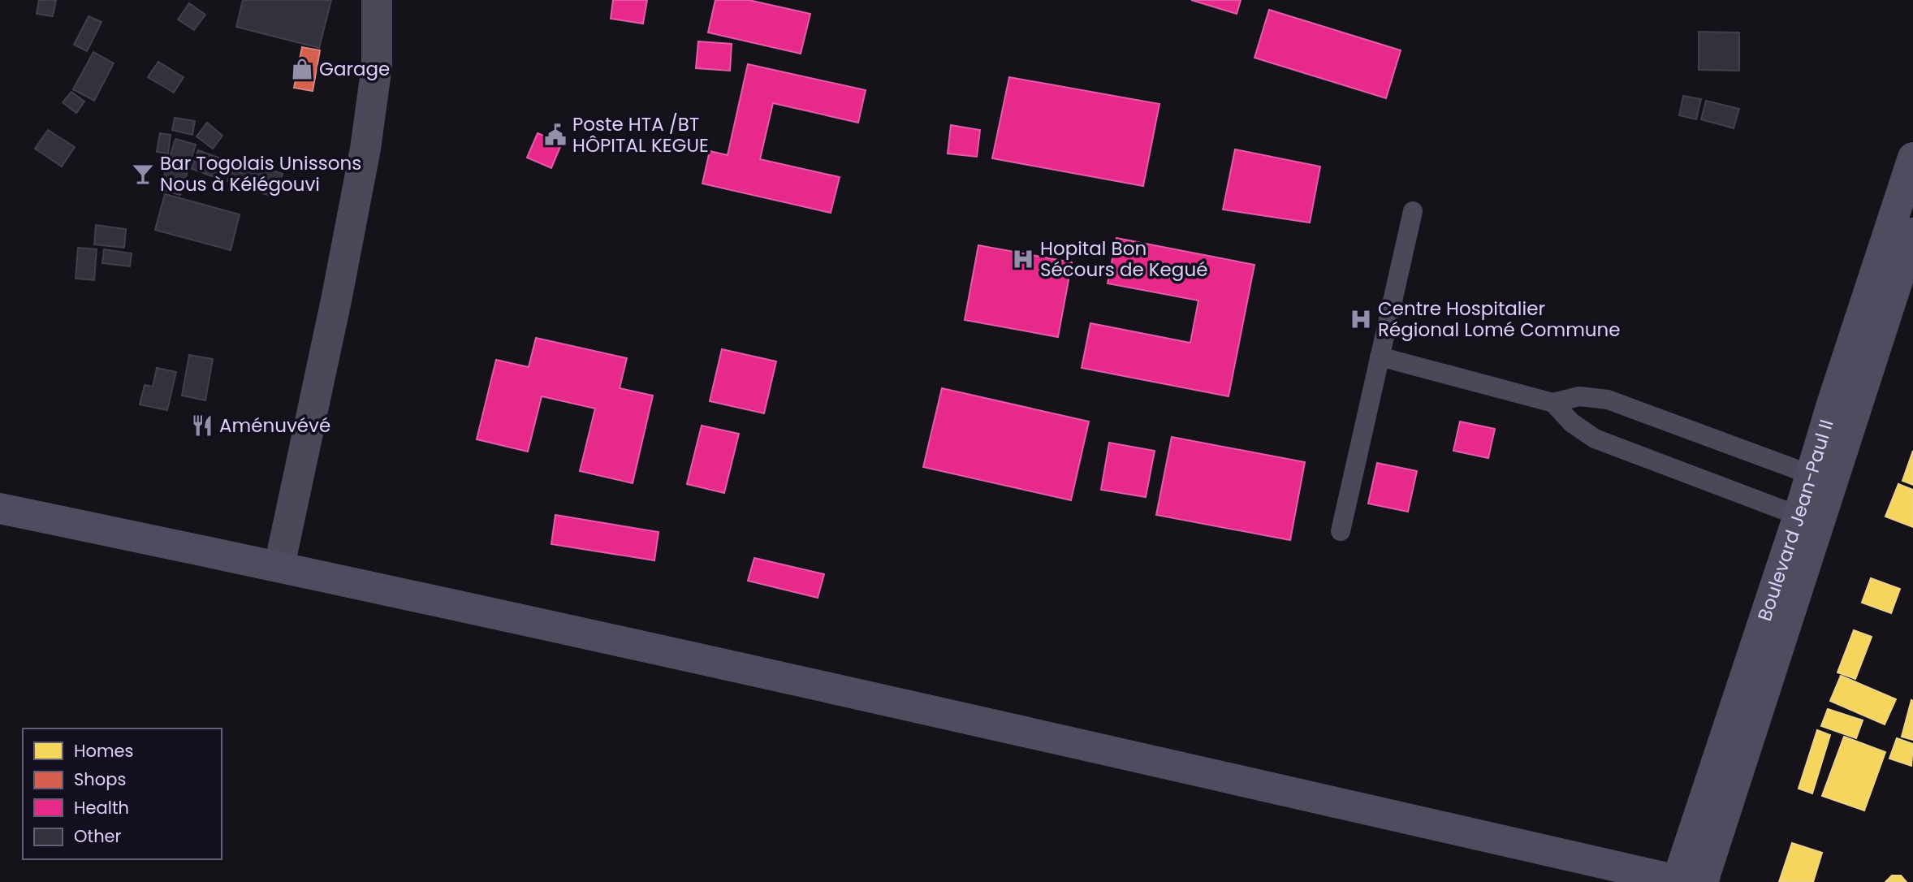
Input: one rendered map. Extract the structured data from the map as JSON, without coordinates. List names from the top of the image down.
{
  "streets": {
    "main road": ["Boulevard Jean-Paul II"]
  },
  "places": {
    "shop": ["Garage"],
    "public building": ["Poste HTA /BT HÔPITAL KEGUE"],
    "bar": ["Bar Togolais Unissons Nous à Kélégouvi"],
    "hospital": ["Hopital Bon Sécours de Kegué", "Centre Hospitalier Régional Lomé Commune"],
    "restaurant": ["Aménuvévé"]
  },
  "legend": [
    "Homes",
    "Shops",
    "Health",
    "Other"
  ]
}
